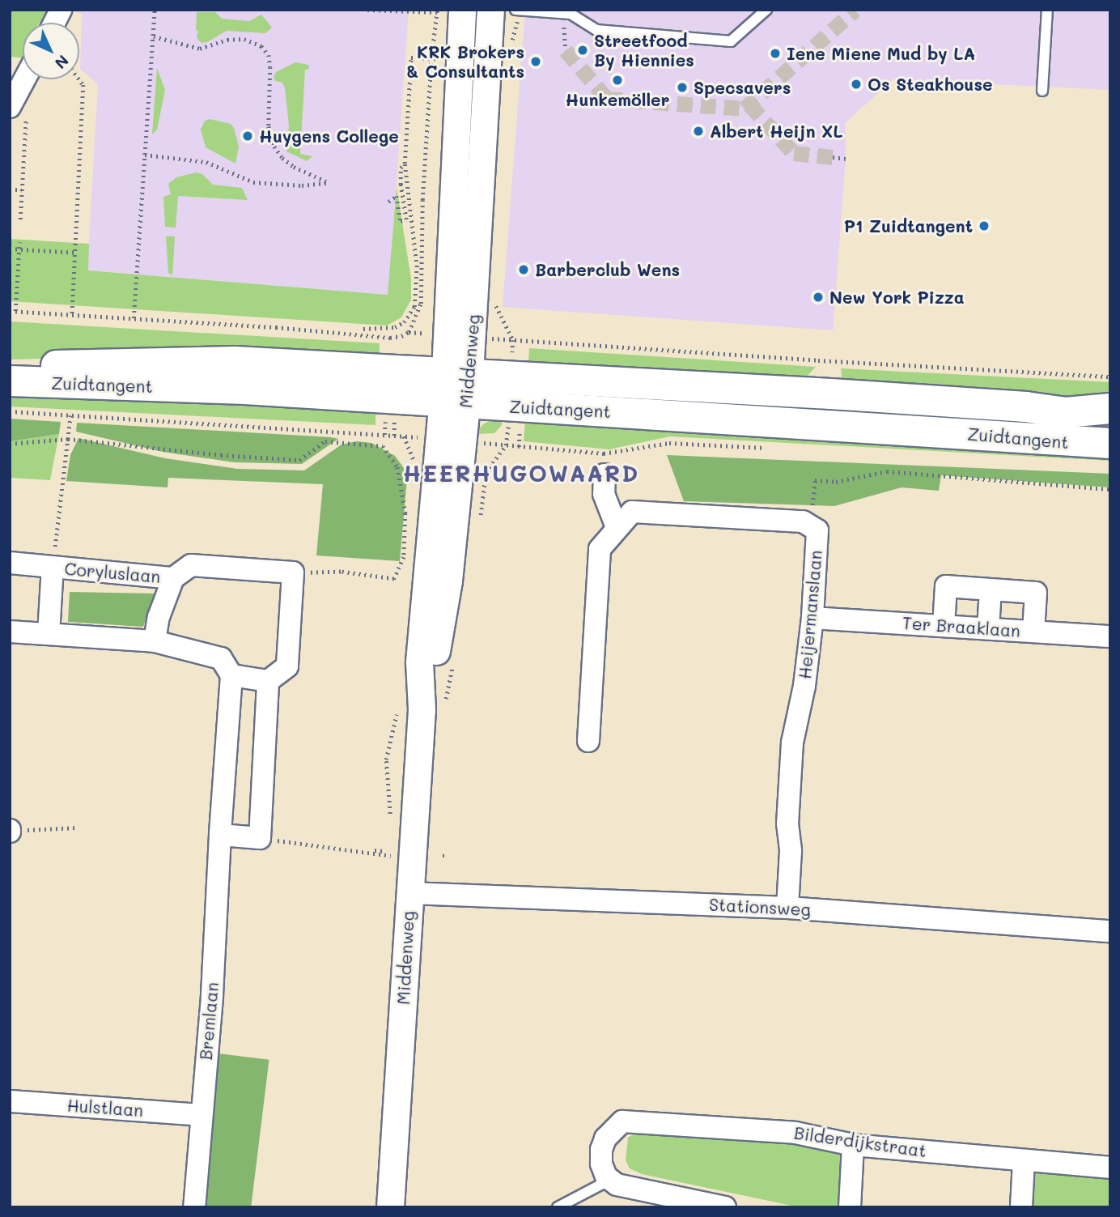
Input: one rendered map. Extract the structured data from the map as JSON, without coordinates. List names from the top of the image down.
{
  "streets": {
    "main road": ["Zuidtangent"],
    "street": [
      "Middenweg",
      "Coryluslaan",
      "Heijermanslaan",
      "Ter Braaklaan",
      "Stationsweg",
      "Bremlaan",
      "Hulstlaan",
      "Bilderdijkstraat"
    ]
  },
  "crossings": [
    ["Middenweg", "Zuidtangent"],
    ["Middenweg", "Stationsweg"],
    ["Heijermanslaan", "Ter Braaklaan"],
    ["Heijermanslaan", "Stationsweg"],
    ["Bremlaan", "Hulstlaan"]
  ],
  "districts": ["HEERHUGOWAARD"],
  "places": [
    "Streetfood By Hiennies",
    "Iene Miene Mud by LA",
    "KRK Brokers & Consultants",
    "Hunkemöller",
    "Os Steakhouse",
    "Specsavers",
    "Albert Heijn XL",
    "Huygens College",
    "P1 Zuidtangent",
    "Barberclub Wens",
    "New York Pizza"
  ],
  "north": "bottom right"
}
